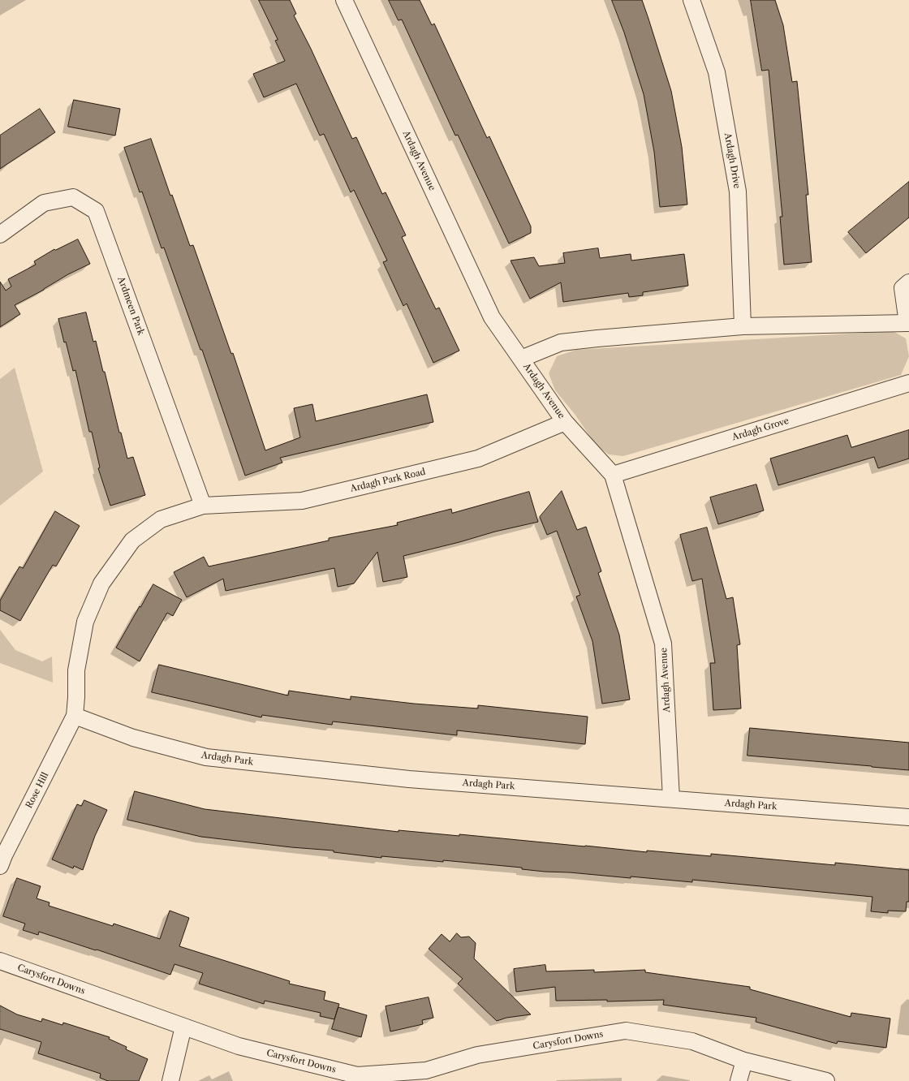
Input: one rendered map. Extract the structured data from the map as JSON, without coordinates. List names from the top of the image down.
{
  "streets": {
    "street": [
      "Ardagh Avenue",
      "Ardagh Drive",
      "Ardmeen Park",
      "Ardagh Grove",
      "Ardagh Park Road",
      "Ardagh Park",
      "Rose Hill",
      "Carysfort Downs"
    ]
  },
  "crossings": [
    ["Ardagh Avenue", "Ardagh Grove"],
    ["Ardagh Avenue", "Ardagh Park Road"],
    ["Ardagh Avenue", "Ardagh Park"],
    ["Ardmeen Park", "Ardagh Park Road"],
    ["Ardagh Park Road", "Ardagh Park"],
    ["Ardagh Park Road", "Rose Hill"],
    ["Ardagh Park", "Rose Hill"]
  ]
}
